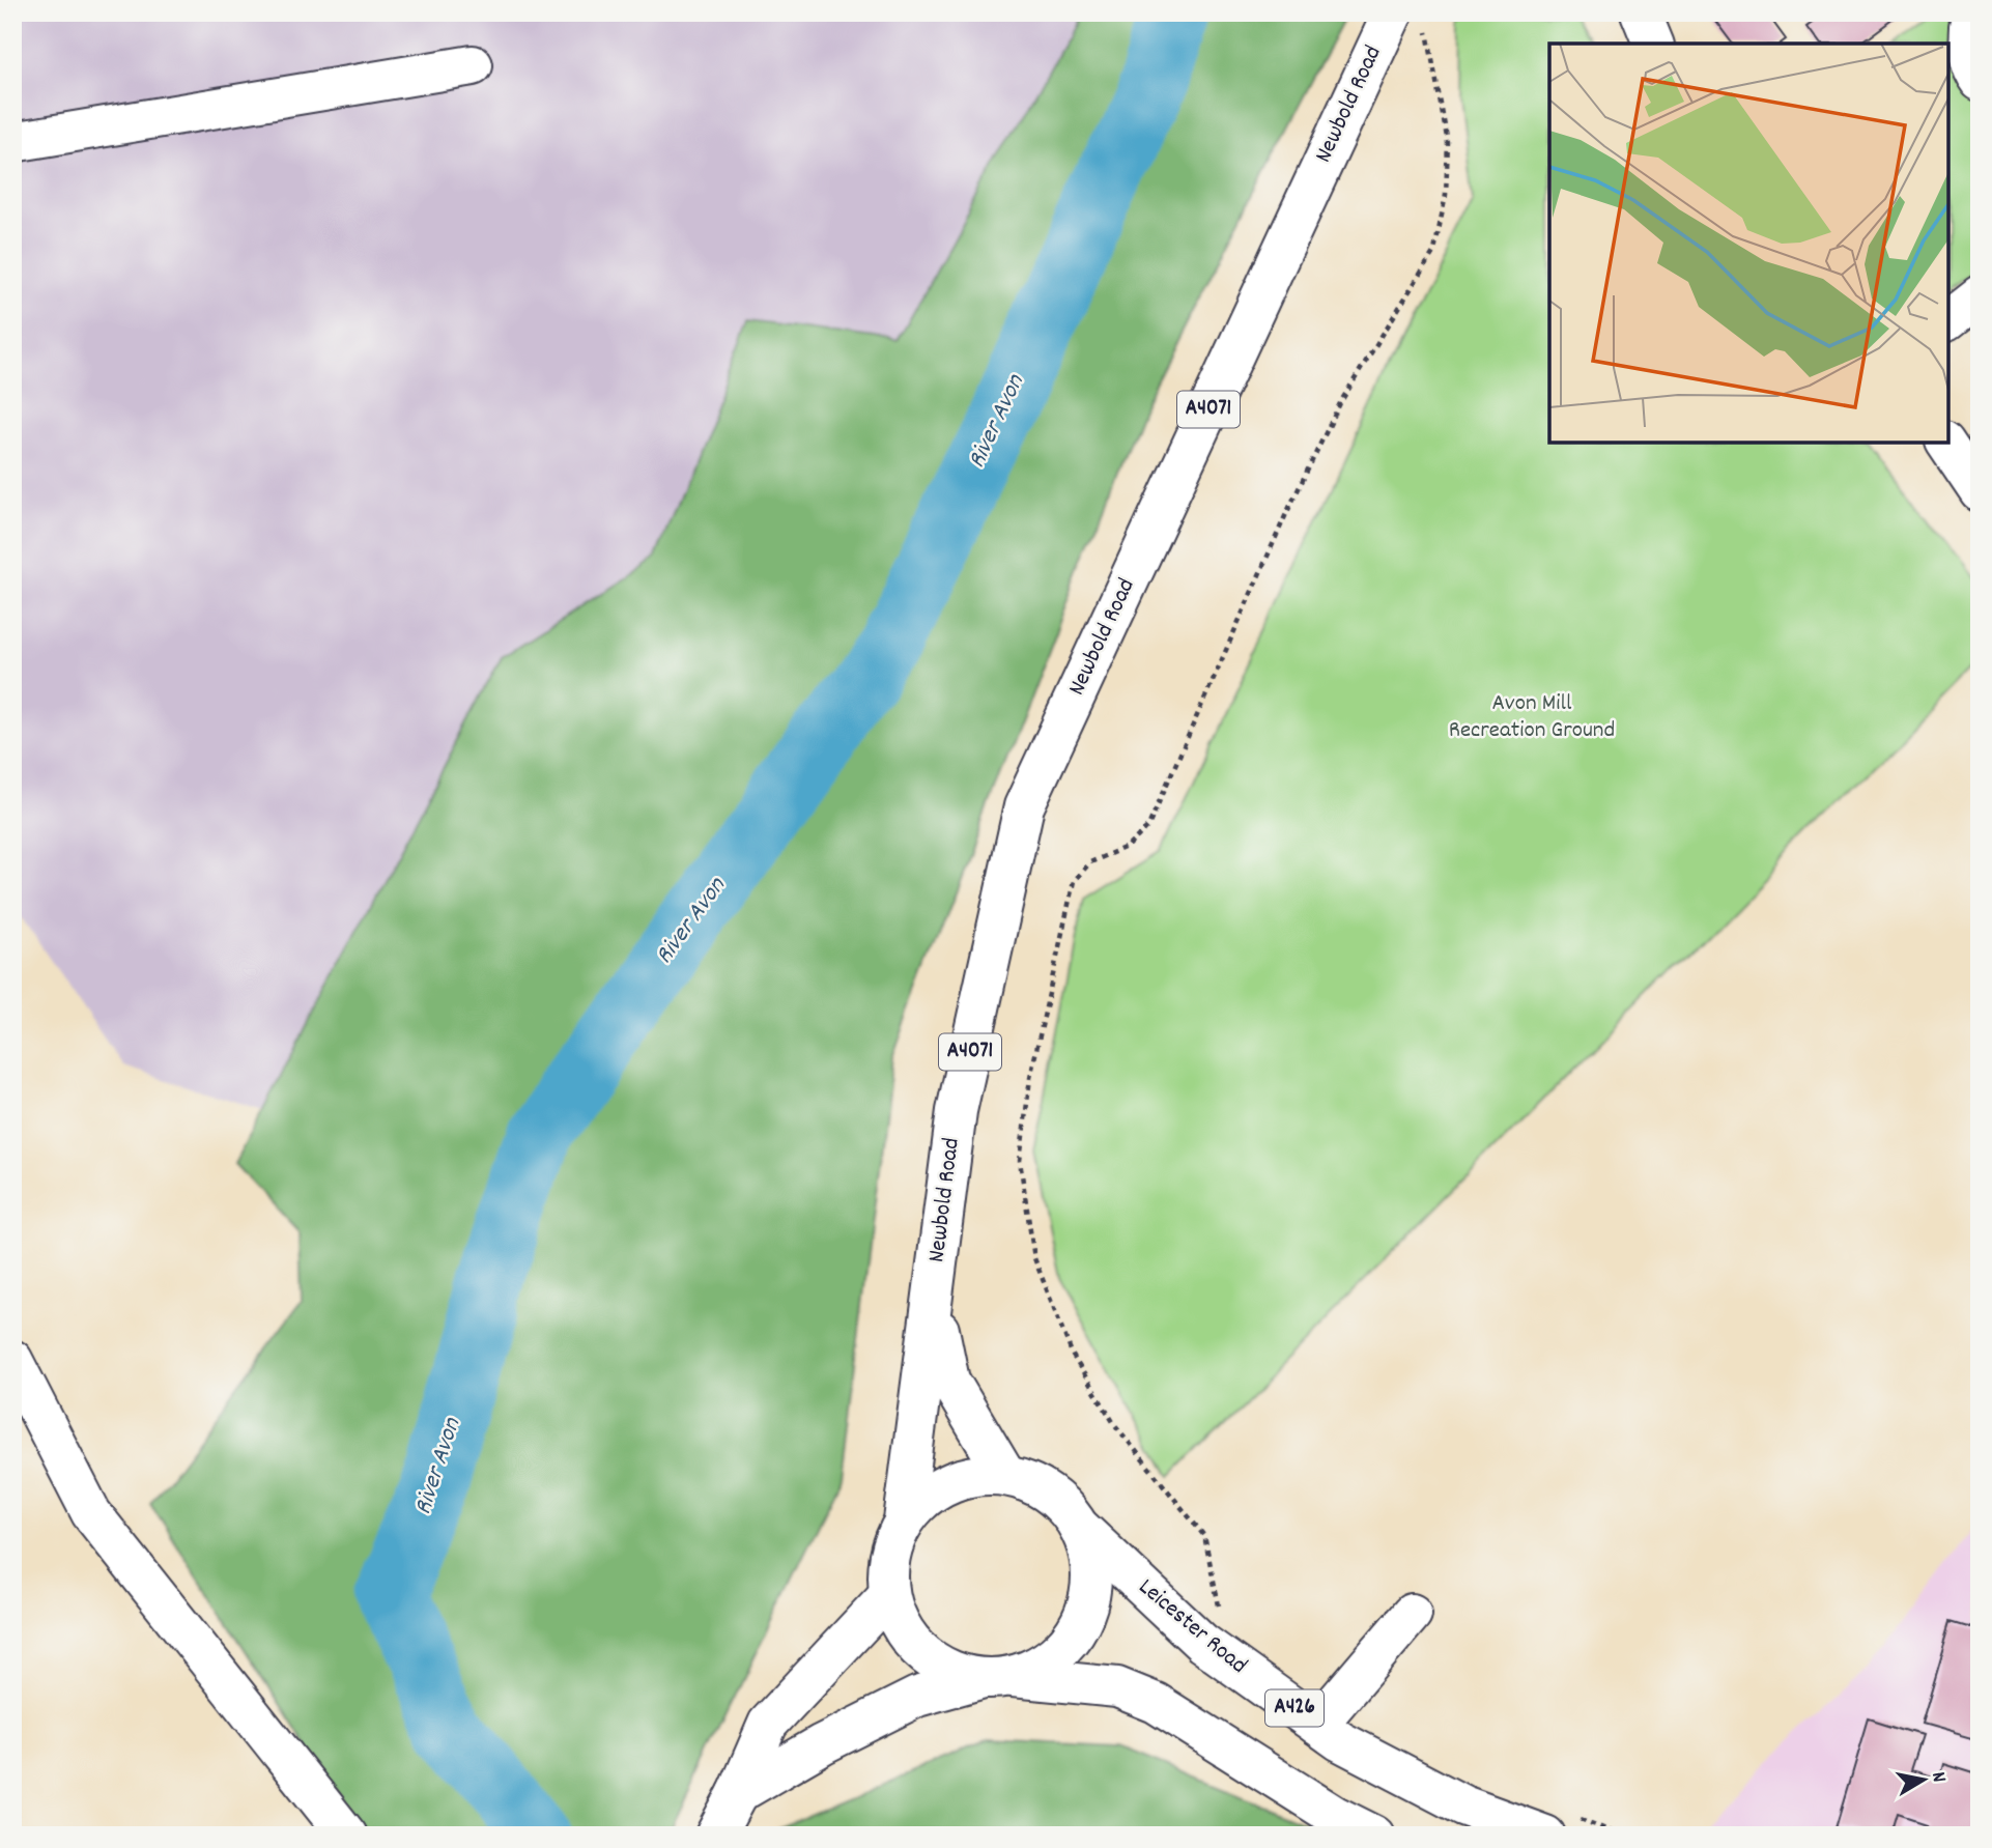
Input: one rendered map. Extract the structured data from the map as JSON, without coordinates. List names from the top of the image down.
{
  "streets": {
    "main road": [
      "Newbold Road",
      "A4071",
      "Leicester Road",
      "A426"
    ]
  },
  "crossings": [
    ["Newbold Road", "Leicester Road"]
  ],
  "water": ["River Avon"],
  "parks": ["Avon Mill Recreation Ground"],
  "north": "right"
}
